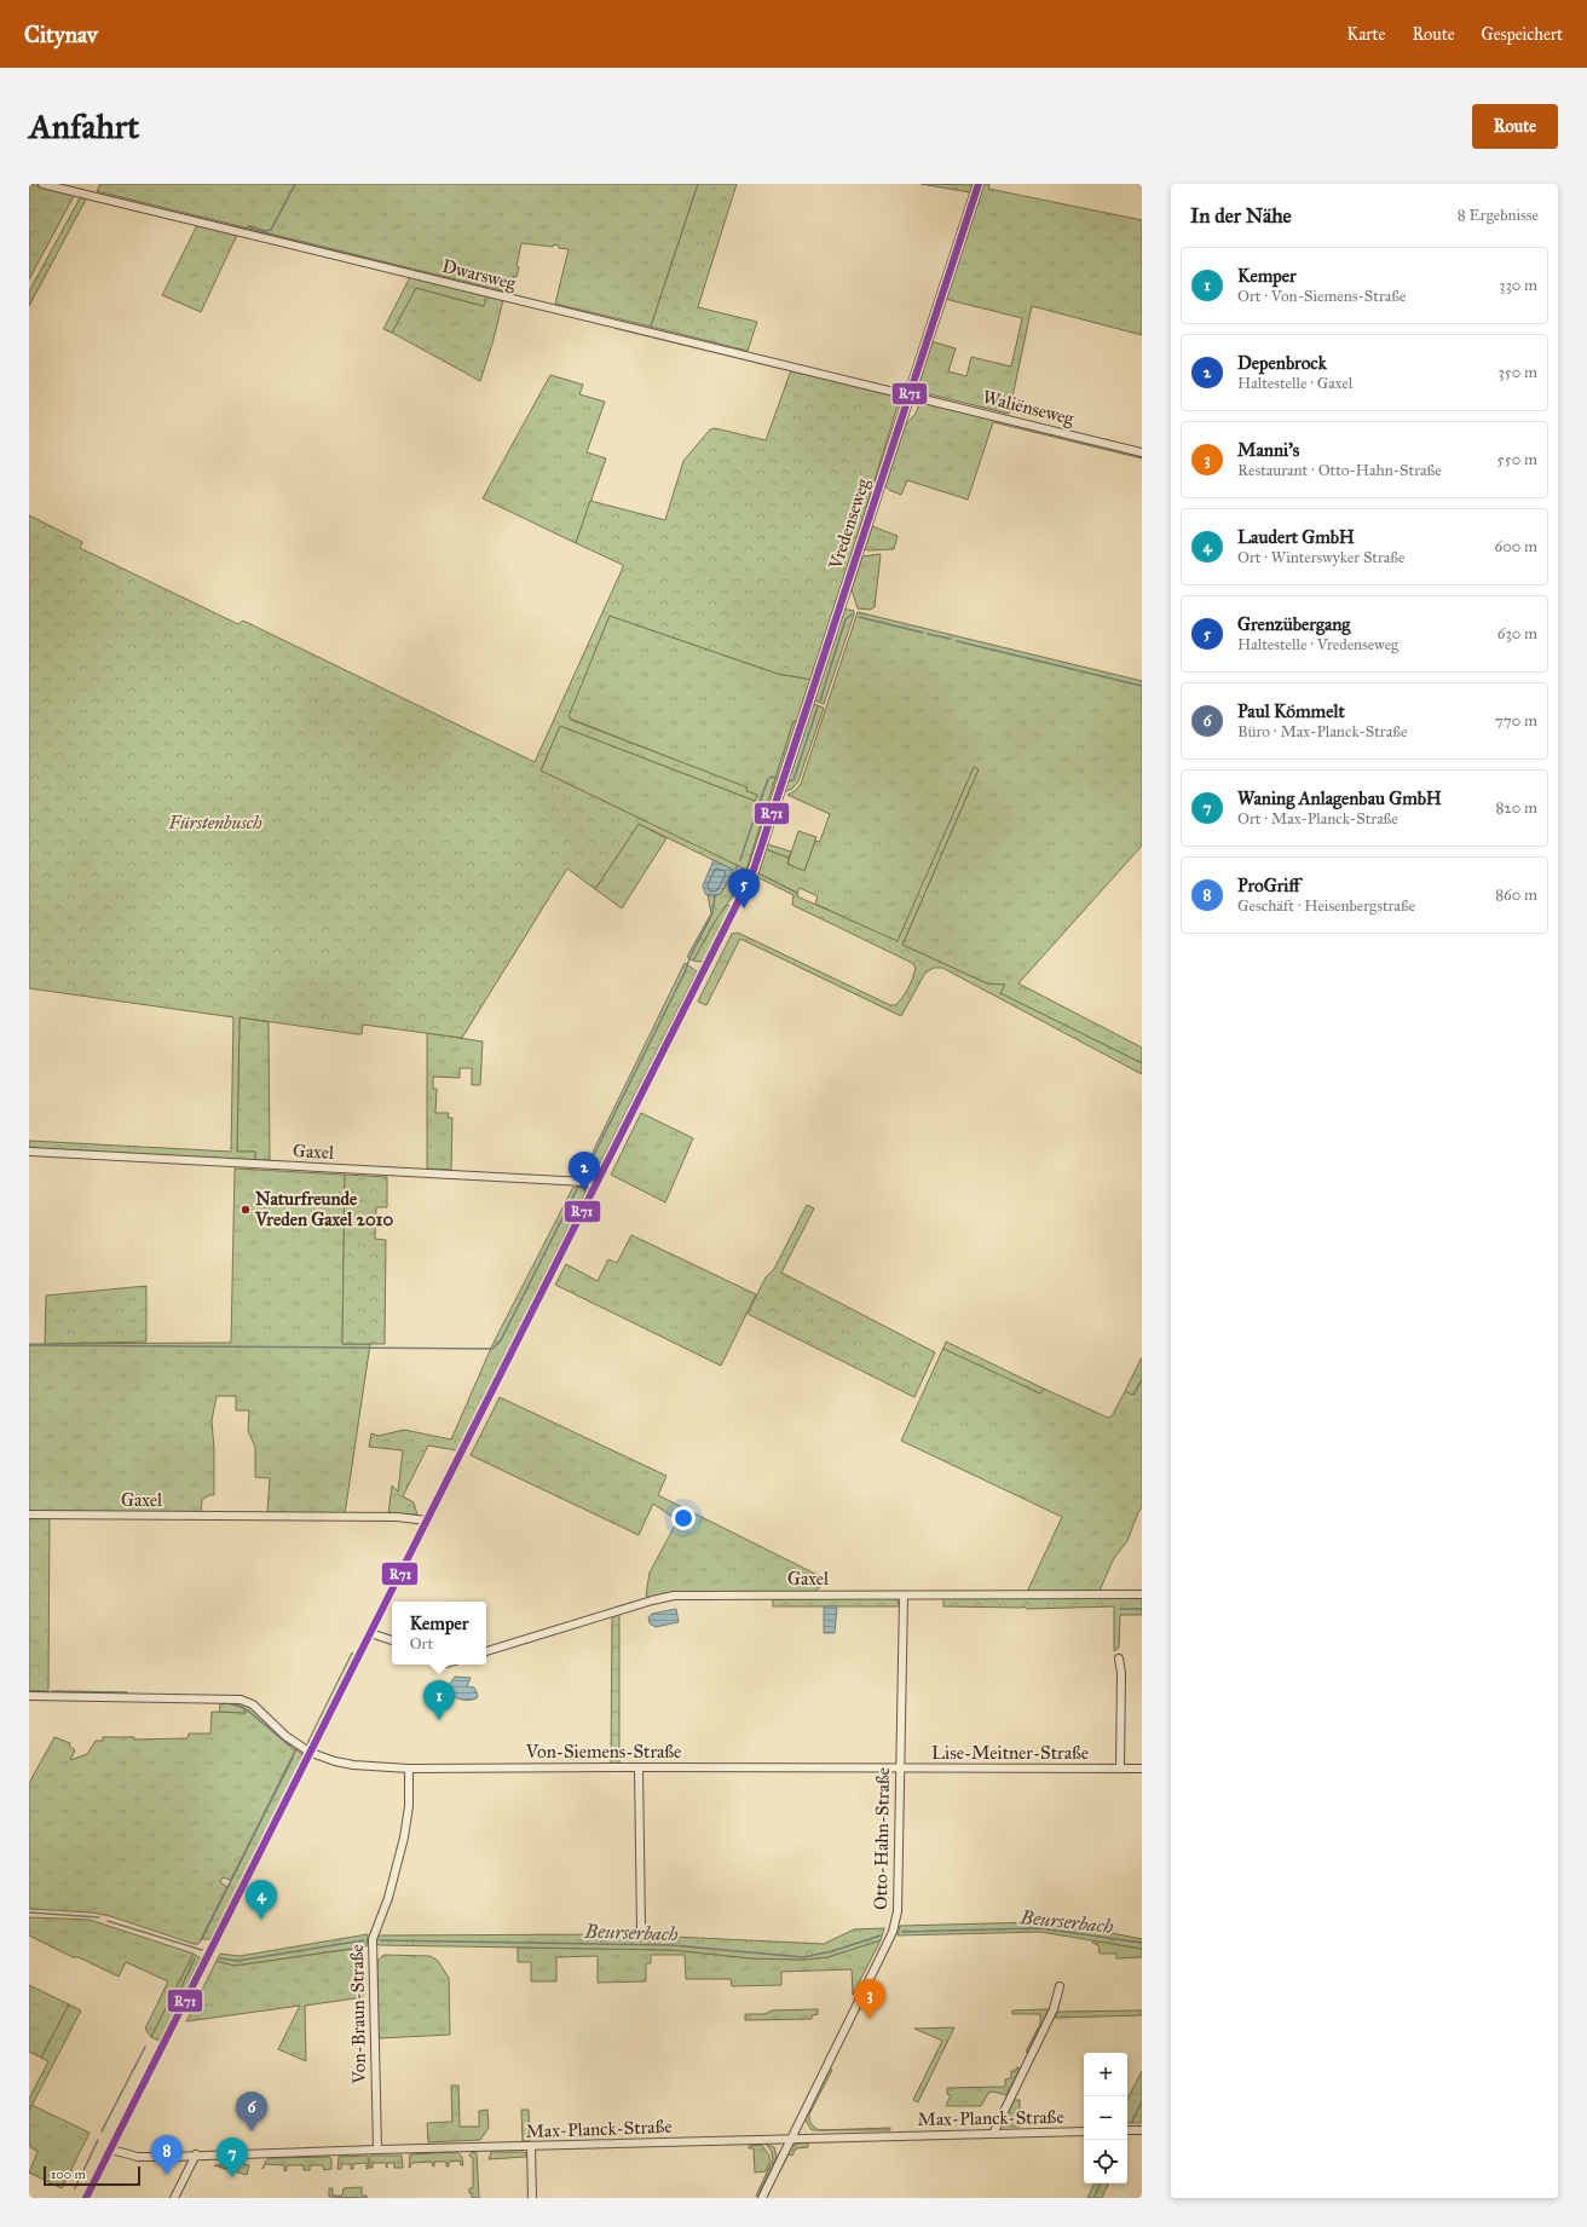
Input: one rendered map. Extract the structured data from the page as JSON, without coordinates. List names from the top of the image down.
{
  "streets": {
    "main road": ["Vredenseweg"],
    "street": [
      "Dwarsweg",
      "Waliënseweg",
      "Gaxel",
      "Von-Siemens-Straße",
      "Lise-Meitner-Straße",
      "Otto-Hahn-Straße",
      "Von-Braun-Straße",
      "Max-Planck-Straße"
    ]
  },
  "crossings": [
    ["Dwarsweg", "Waliënseweg"],
    ["Dwarsweg", "Vredenseweg"],
    ["Waliënseweg", "Vredenseweg"],
    ["Gaxel", "Otto-Hahn-Straße"],
    ["Von-Siemens-Straße", "Lise-Meitner-Straße"],
    ["Von-Siemens-Straße", "Otto-Hahn-Straße"],
    ["Von-Siemens-Straße", "Von-Braun-Straße"],
    ["Lise-Meitner-Straße", "Otto-Hahn-Straße"],
    ["Otto-Hahn-Straße", "Max-Planck-Straße"],
    ["Von-Braun-Straße", "Max-Planck-Straße"]
  ],
  "water": ["Beurserbach"],
  "parks": ["Fürstenbusch"],
  "places": ["Naturfreunde Vreden Gaxel 2010"],
  "lines": ["transit line R71"],
  "scale_bar": "100 m",
  "page": {
    "header": "Citynav",
    "nav": ["Karte", "Route", "Gespeichert"],
    "buttons": "Route",
    "title": "Anfahrt",
    "heading": ["In der Nähe", "8 Ergebnisse"],
    "list": [
      {
        "mark": "1",
        "name": "Kemper",
        "note": "Ort · Von-Siemens-Straße",
        "value": "330 m"
      },
      {
        "mark": "2",
        "name": "Depenbrock",
        "note": "Haltestelle · Gaxel",
        "value": "350 m"
      },
      {
        "mark": "3",
        "name": "Manni's",
        "note": "Restaurant · Otto-Hahn-Straße",
        "value": "550 m"
      },
      {
        "mark": "4",
        "name": "Laudert GmbH",
        "note": "Ort · Winterswyker Straße",
        "value": "600 m"
      },
      {
        "mark": "5",
        "name": "Grenzübergang",
        "note": "Haltestelle · Vredenseweg",
        "value": "630 m"
      },
      {
        "mark": "6",
        "name": "Paul Kömmelt",
        "note": "Büro · Max-Planck-Straße",
        "value": "770 m"
      },
      {
        "mark": "7",
        "name": "Waning Anlagenbau GmbH",
        "note": "Ort · Max-Planck-Straße",
        "value": "820 m"
      },
      {
        "mark": "8",
        "name": "ProGriff",
        "note": "Geschäft · Heisenbergstraße",
        "value": "860 m"
      }
    ],
    "pins": [
      "5",
      "2",
      "1",
      "4",
      "3",
      "6",
      "8",
      "7"
    ],
    "popup": ["Kemper", "Ort"],
    "map_buttons": ["+", "−"],
    "scale": "100 m"
  }
}
